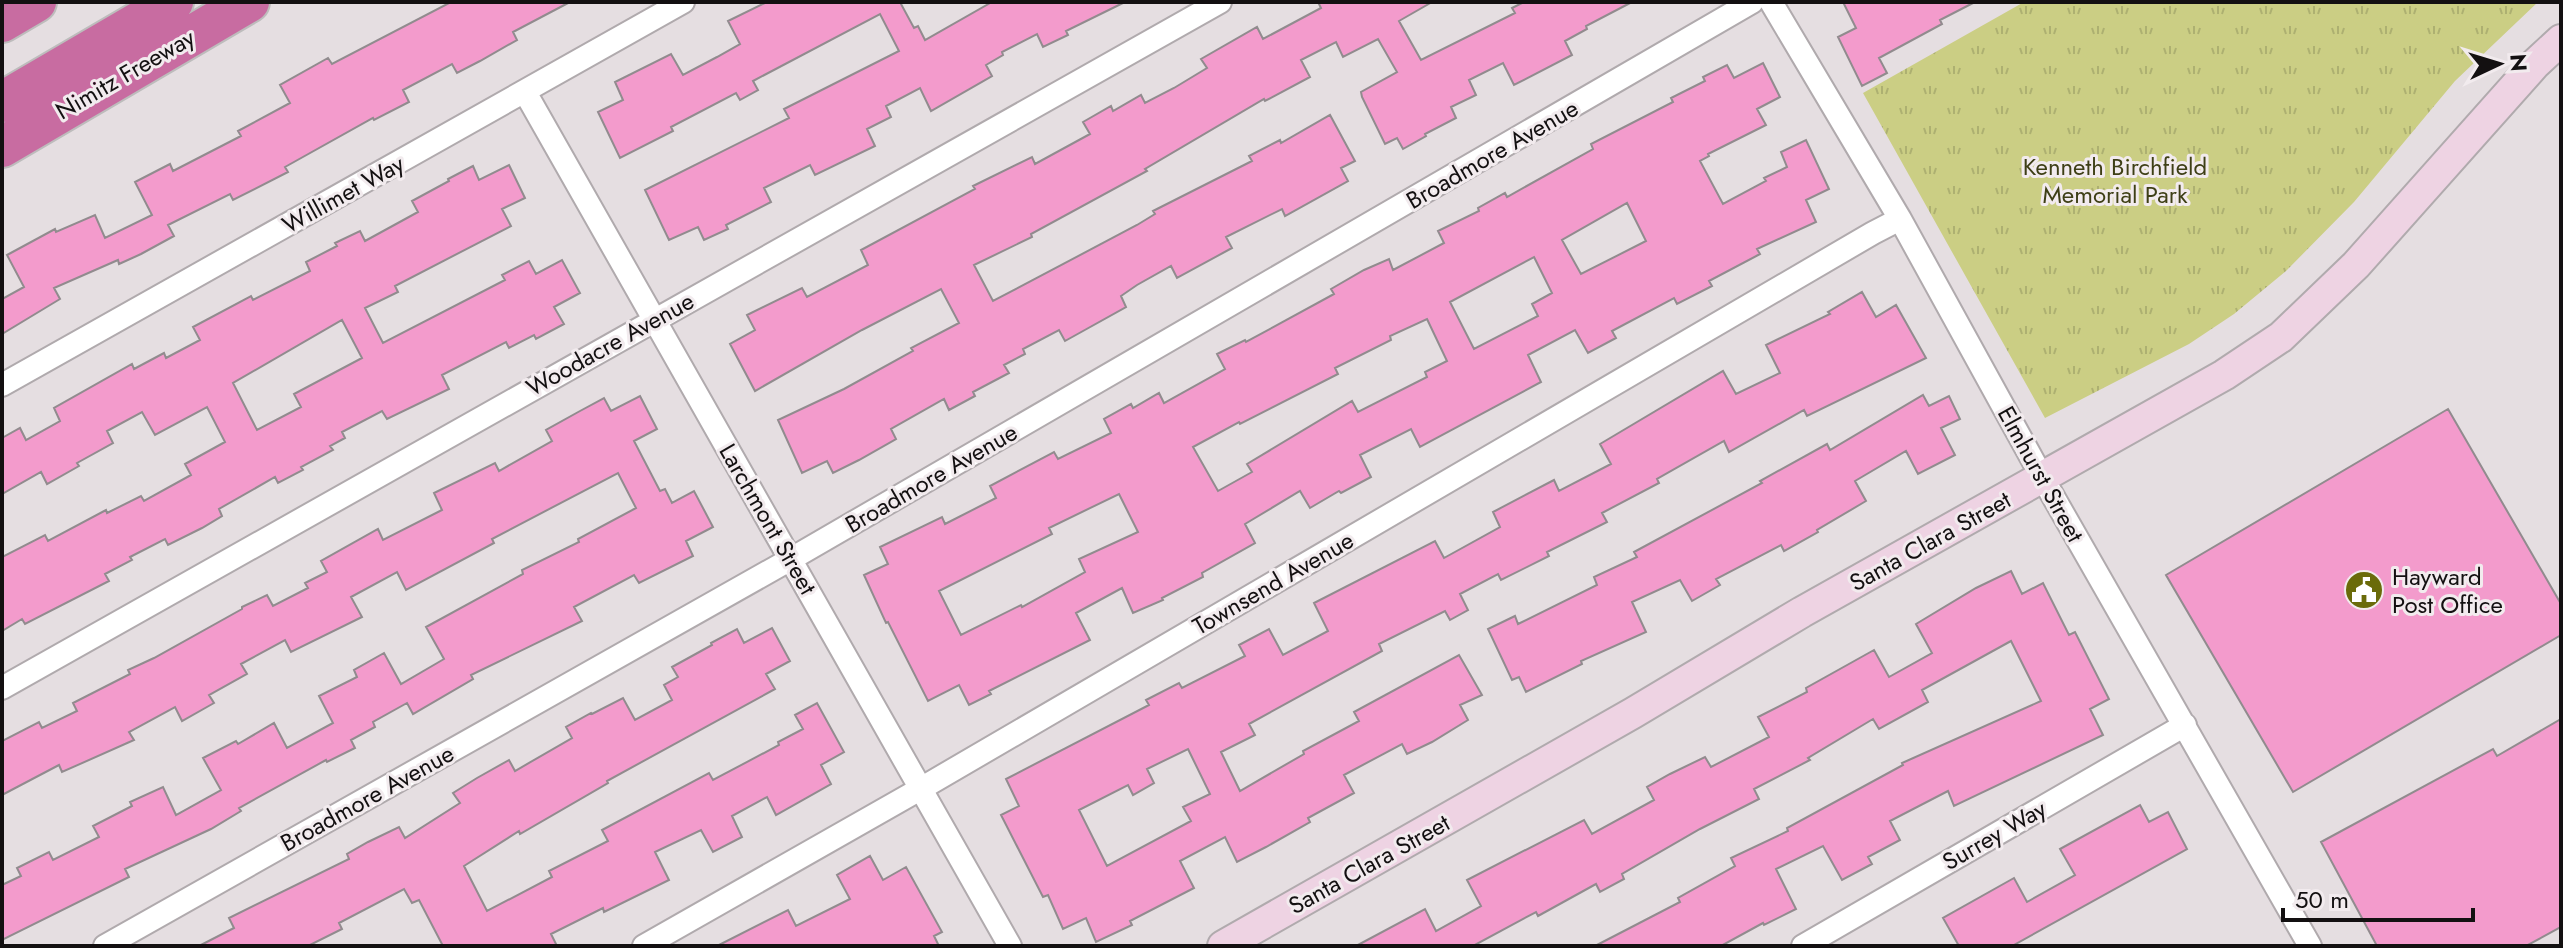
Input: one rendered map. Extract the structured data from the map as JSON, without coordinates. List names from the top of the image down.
{
  "streets": {
    "highway": ["Nimitz Freeway"],
    "main road": ["Santa Clara Street"],
    "street": [
      "Broadmore Avenue",
      "Willimet Way",
      "Woodacre Avenue",
      "Elmhurst Street",
      "Larchmont Street",
      "Townsend Avenue",
      "Surrey Way"
    ]
  },
  "crossings": [
    ["Broadmore Avenue", "Larchmont Street"],
    ["Willimet Way", "Larchmont Street"],
    ["Woodacre Avenue", "Larchmont Street"],
    ["Elmhurst Street", "Santa Clara Street"],
    ["Elmhurst Street", "Townsend Avenue"],
    ["Elmhurst Street", "Surrey Way"],
    ["Larchmont Street", "Townsend Avenue"]
  ],
  "parks": ["Kenneth Birchfield Memorial Park"],
  "places": {
    "public building": ["Hayward Post Office"]
  },
  "scale_bar": "50 m",
  "north": "right"
}
